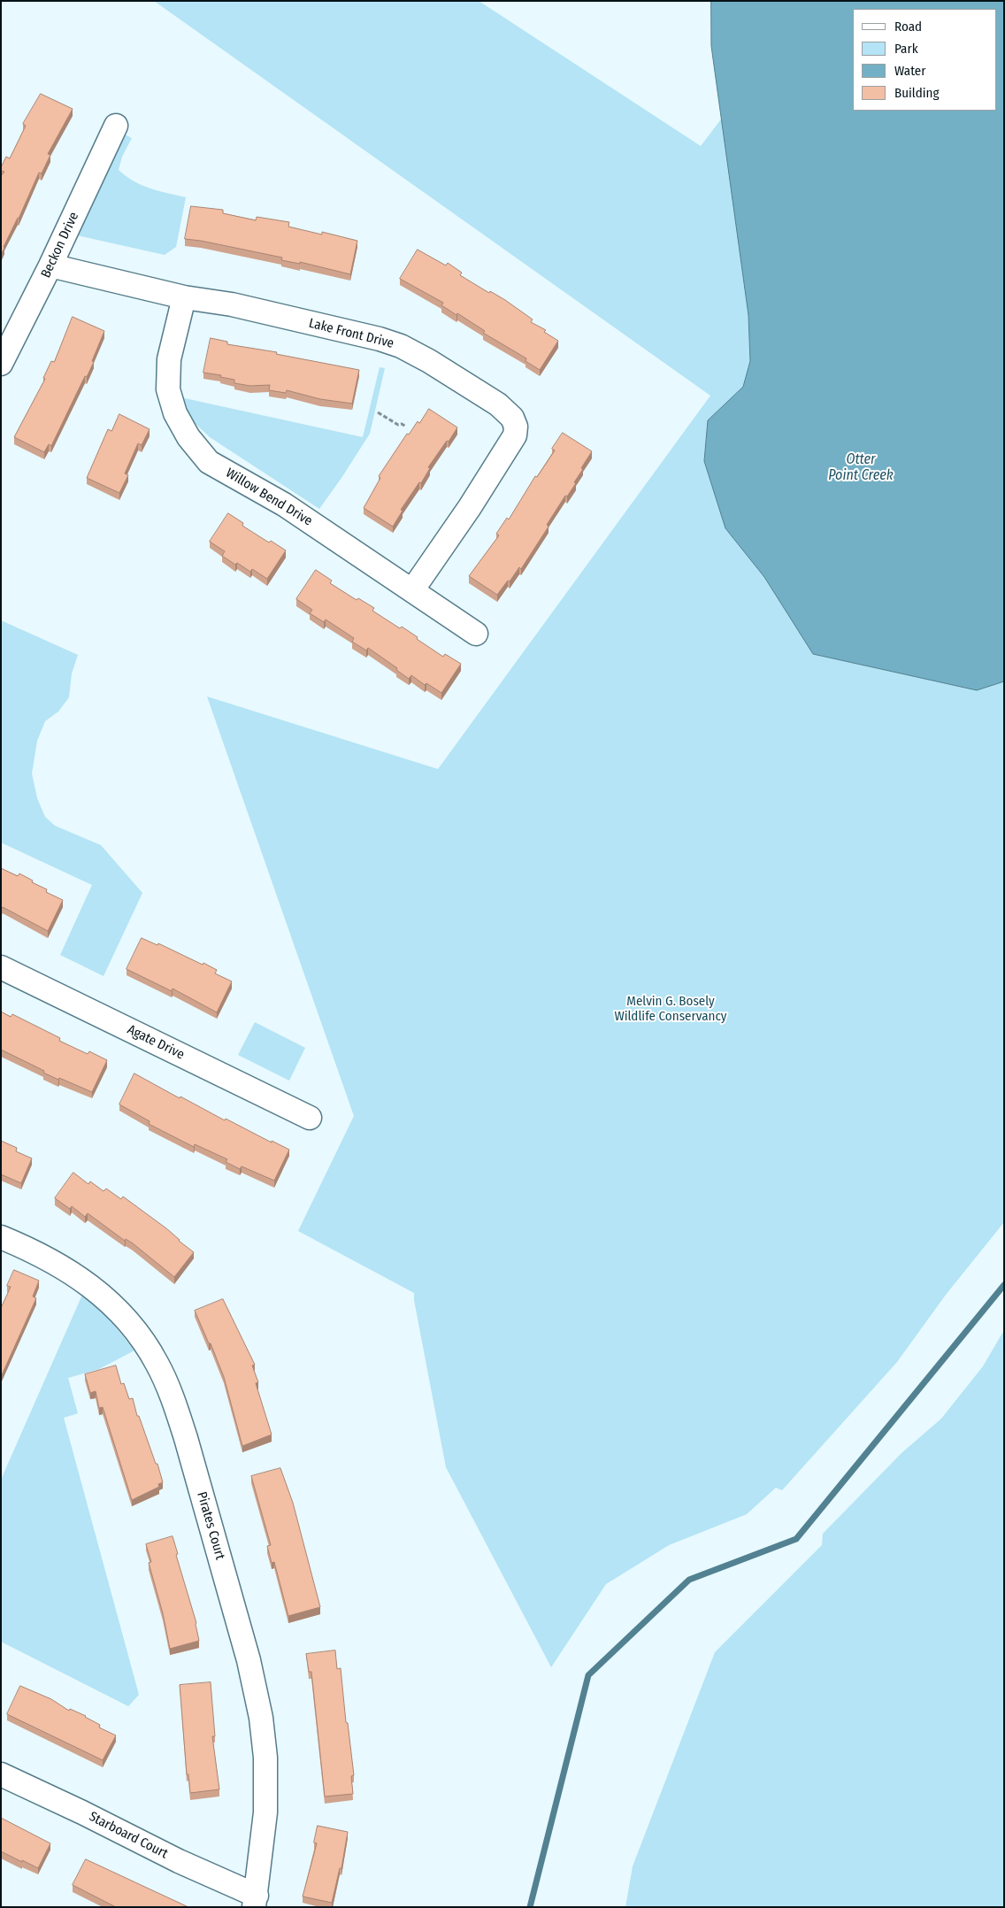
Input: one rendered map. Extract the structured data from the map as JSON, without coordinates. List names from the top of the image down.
{
  "streets": {
    "street": [
      "Beckon Drive",
      "Lake Front Drive",
      "Willow Bend Drive",
      "Agate Drive",
      "Pirates Court",
      "Starboard Court"
    ]
  },
  "crossings": [
    ["Beckon Drive", "Lake Front Drive"],
    ["Lake Front Drive", "Willow Bend Drive"],
    ["Pirates Court", "Starboard Court"]
  ],
  "water": ["Otter Point Creek"],
  "parks": ["Melvin G. Bosely Wildlife Conservancy"],
  "legend": [
    "Road",
    "Park",
    "Water",
    "Building"
  ]
}
